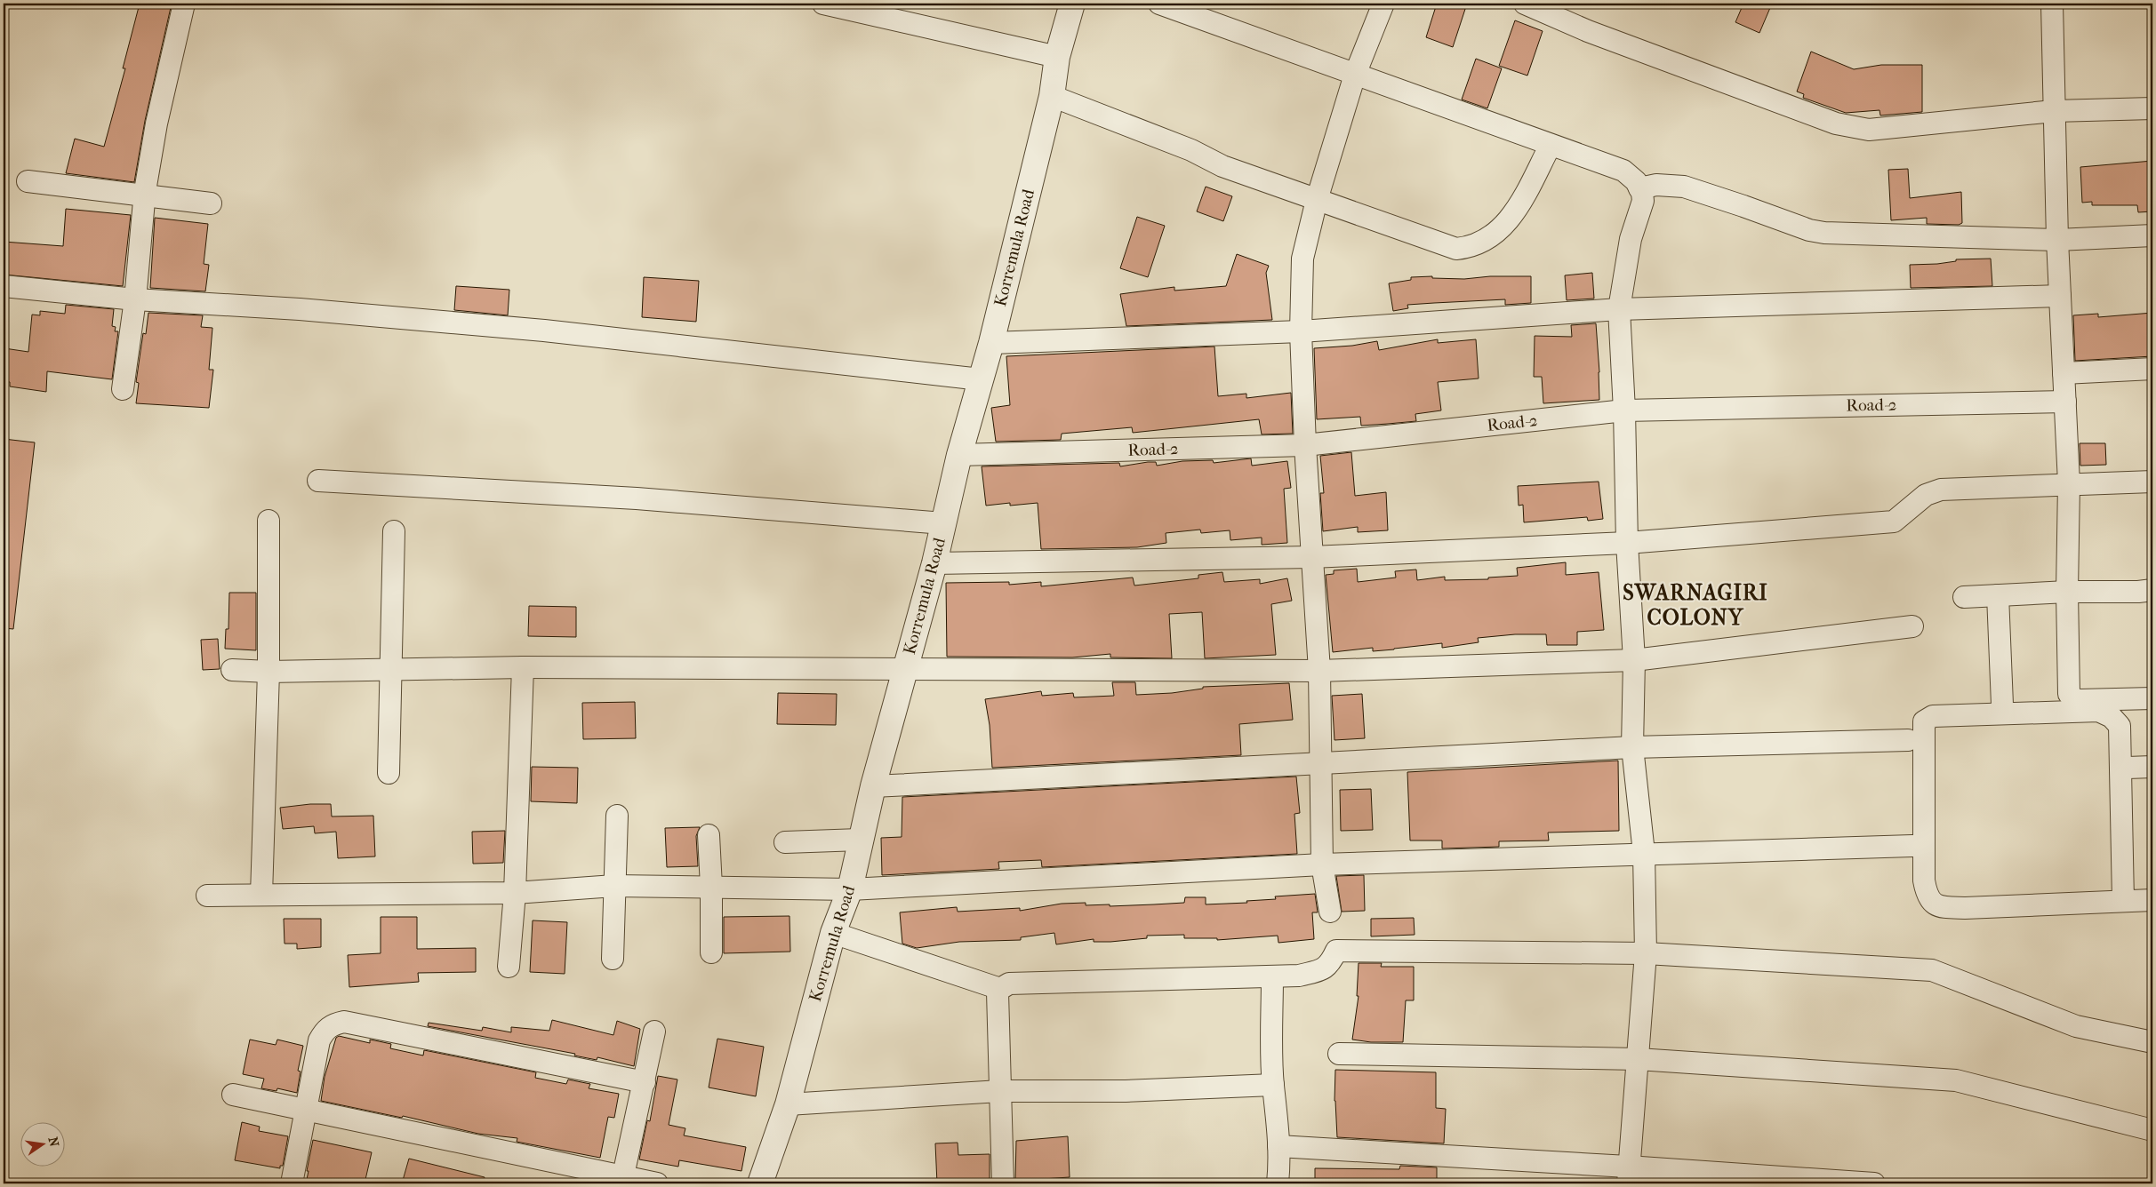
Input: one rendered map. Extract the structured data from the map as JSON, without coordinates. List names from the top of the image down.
{
  "streets": {
    "street": ["Korremula Road", "Road-2"]
  },
  "crossings": [
    ["Korremula Road", "Road-2"]
  ],
  "districts": ["SWARNAGIRI COLONY"],
  "north": "right"
}
